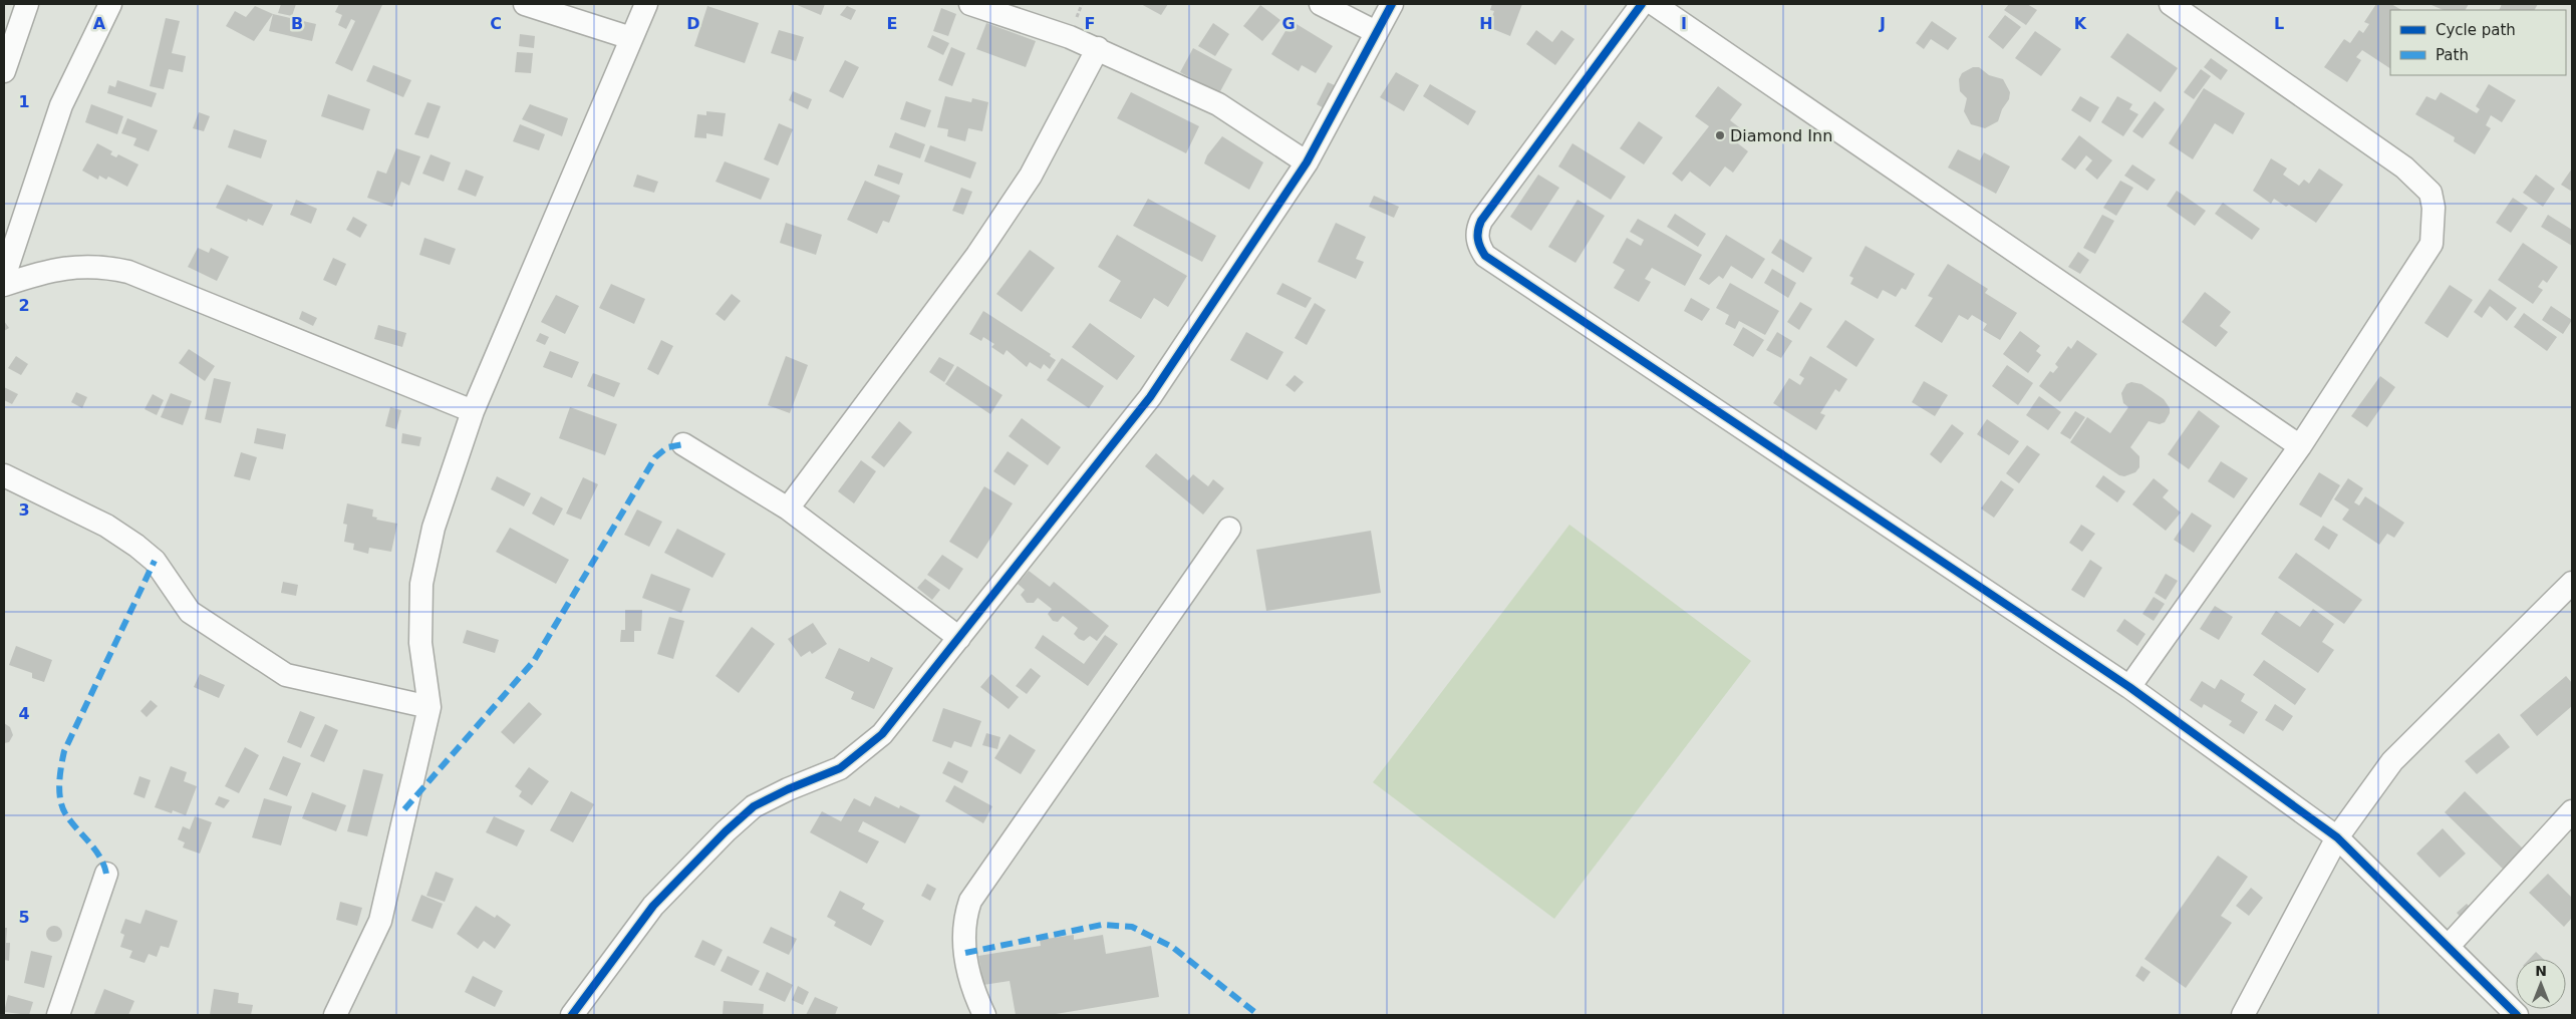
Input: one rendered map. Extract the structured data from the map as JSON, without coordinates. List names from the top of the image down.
{
  "places": ["Diamond Inn"],
  "legend": ["Cycle path", "Path"],
  "north": "top",
  "grid": {
    "columns": [
      "A",
      "B",
      "C",
      "D",
      "E",
      "F",
      "G",
      "H",
      "I",
      "J",
      "K",
      "L"
    ],
    "rows": [
      "1",
      "2",
      "3",
      "4",
      "5"
    ]
  }
}
